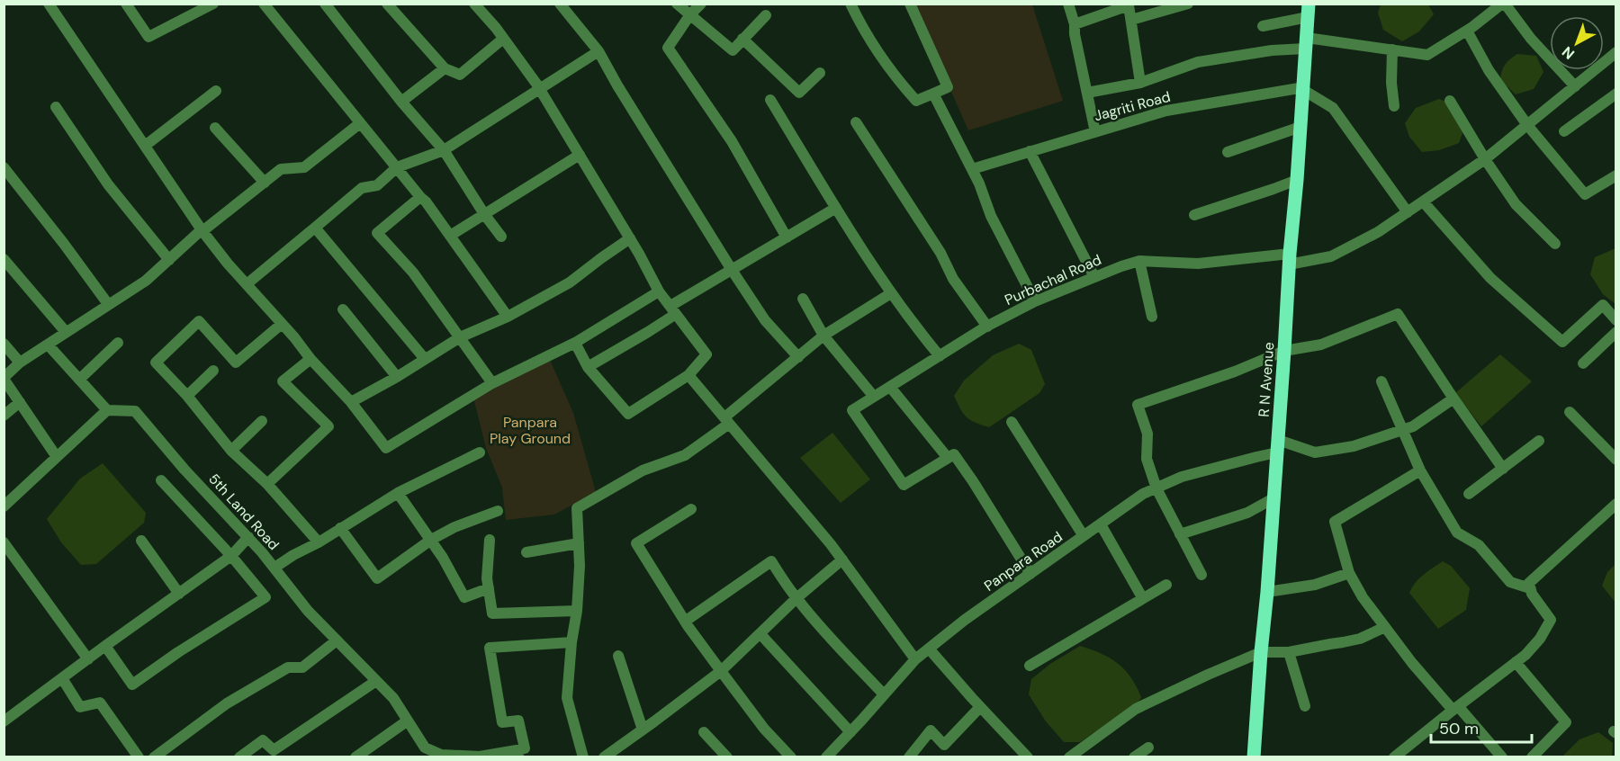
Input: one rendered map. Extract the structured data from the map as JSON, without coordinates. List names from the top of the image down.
{
  "streets": {
    "main road": ["R N Avenue"],
    "street": [
      "Jagriti Road",
      "Purbachal Road",
      "5th Land Road",
      "Panpara Road"
    ]
  },
  "crossings": [
    ["Jagriti Road", "R N Avenue"],
    ["Purbachal Road", "R N Avenue"],
    ["R N Avenue", "Panpara Road"]
  ],
  "parks": ["Panpara Play Ground"],
  "scale_bar": "50 m",
  "north": "bottom left"
}
